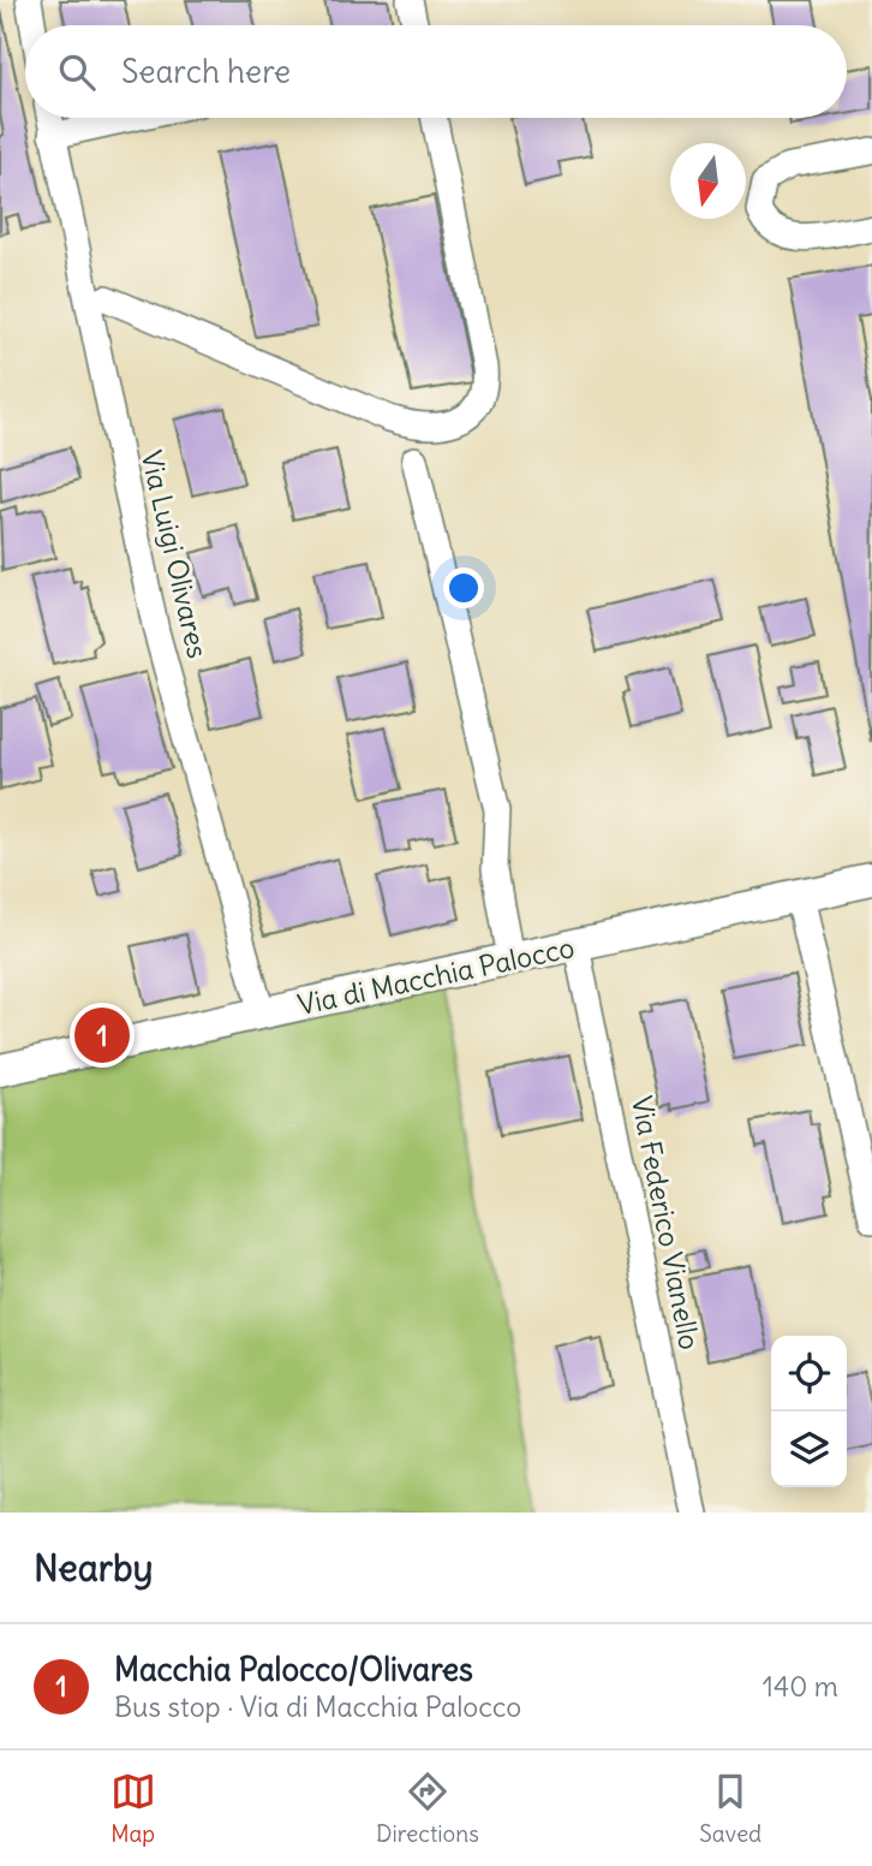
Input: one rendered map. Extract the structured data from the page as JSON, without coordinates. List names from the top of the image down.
{
  "streets": {
    "street": ["Via Luigi Olivares", "Via di Macchia Palocco", "Via Federico Vianello"]
  },
  "crossings": [
    ["Via Luigi Olivares", "Via di Macchia Palocco"],
    ["Via di Macchia Palocco", "Via Federico Vianello"]
  ],
  "north": "bottom",
  "page": {
    "search": "Search here",
    "pins": "1",
    "heading": "Nearby",
    "list": [
      {
        "mark": "1",
        "name": "Macchia Palocco/Olivares",
        "note": "Bus stop · Via di Macchia Palocco",
        "value": "140 m"
      }
    ],
    "nav": ["Map", "Directions", "Saved"]
  }
}
